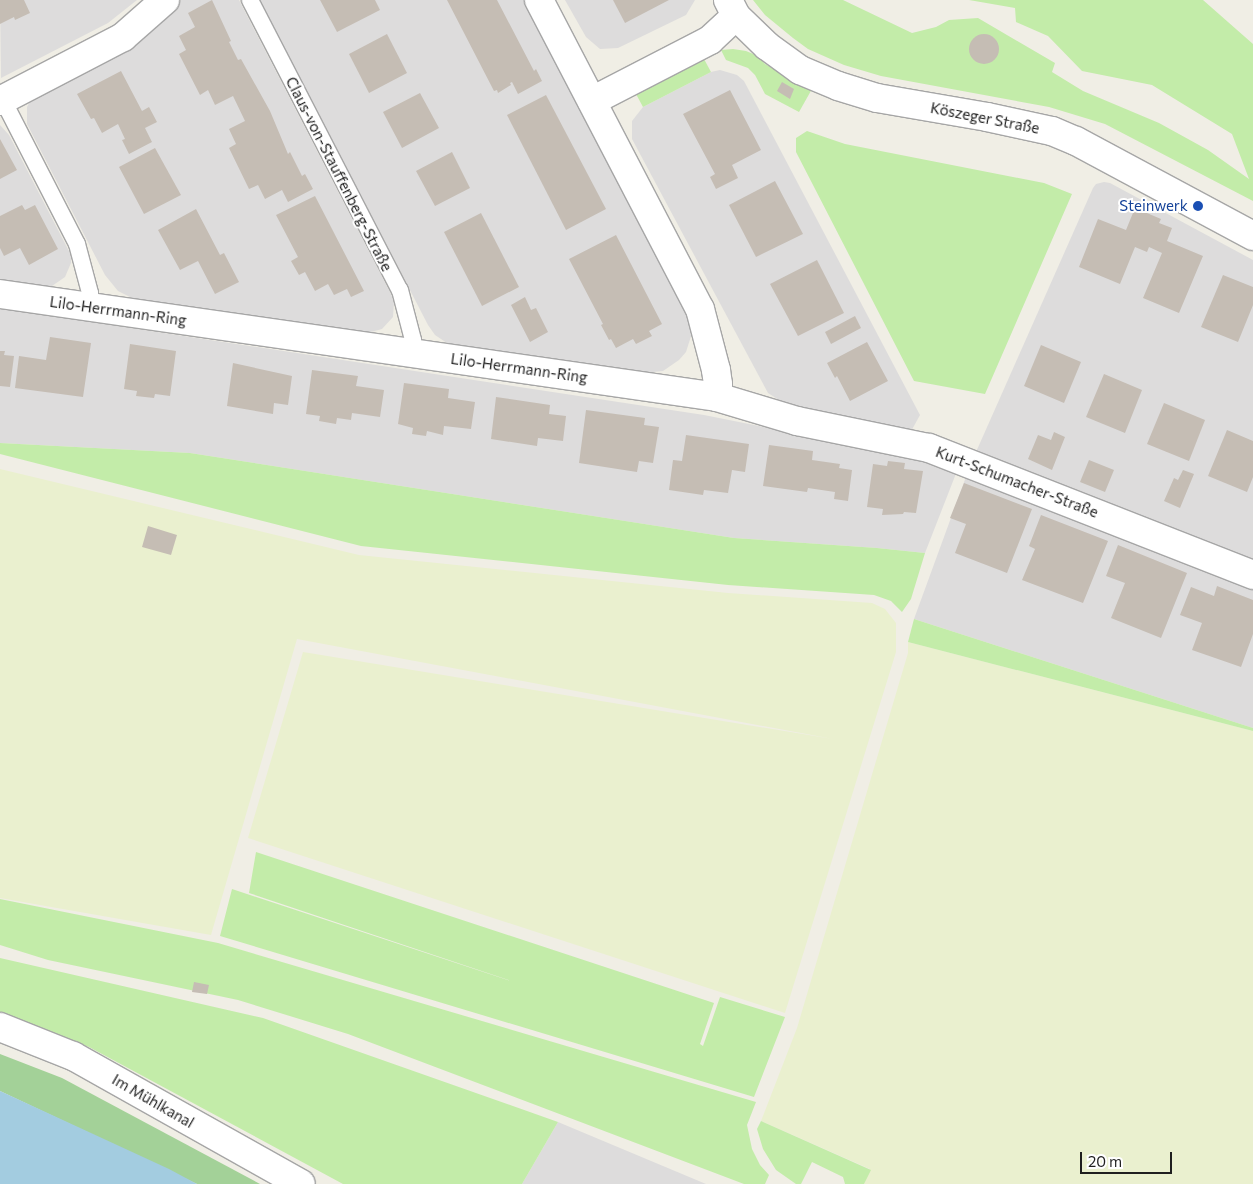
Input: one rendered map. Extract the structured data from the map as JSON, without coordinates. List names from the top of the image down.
{
  "streets": {
    "street": [
      "Köszeger Straße",
      "Lilo-Herrmann-Ring",
      "Kurt-Schumacher-Straße",
      "Im Mühlkanal"
    ],
    "lane": ["Claus-von-Stauffenberg-Straße"]
  },
  "crossings": [
    ["Claus-von-Stauffenberg-Straße", "Lilo-Herrmann-Ring"],
    ["Lilo-Herrmann-Ring", "Kurt-Schumacher-Straße"]
  ],
  "places": ["Steinwerk"],
  "scale_bar": "20 m"
}
